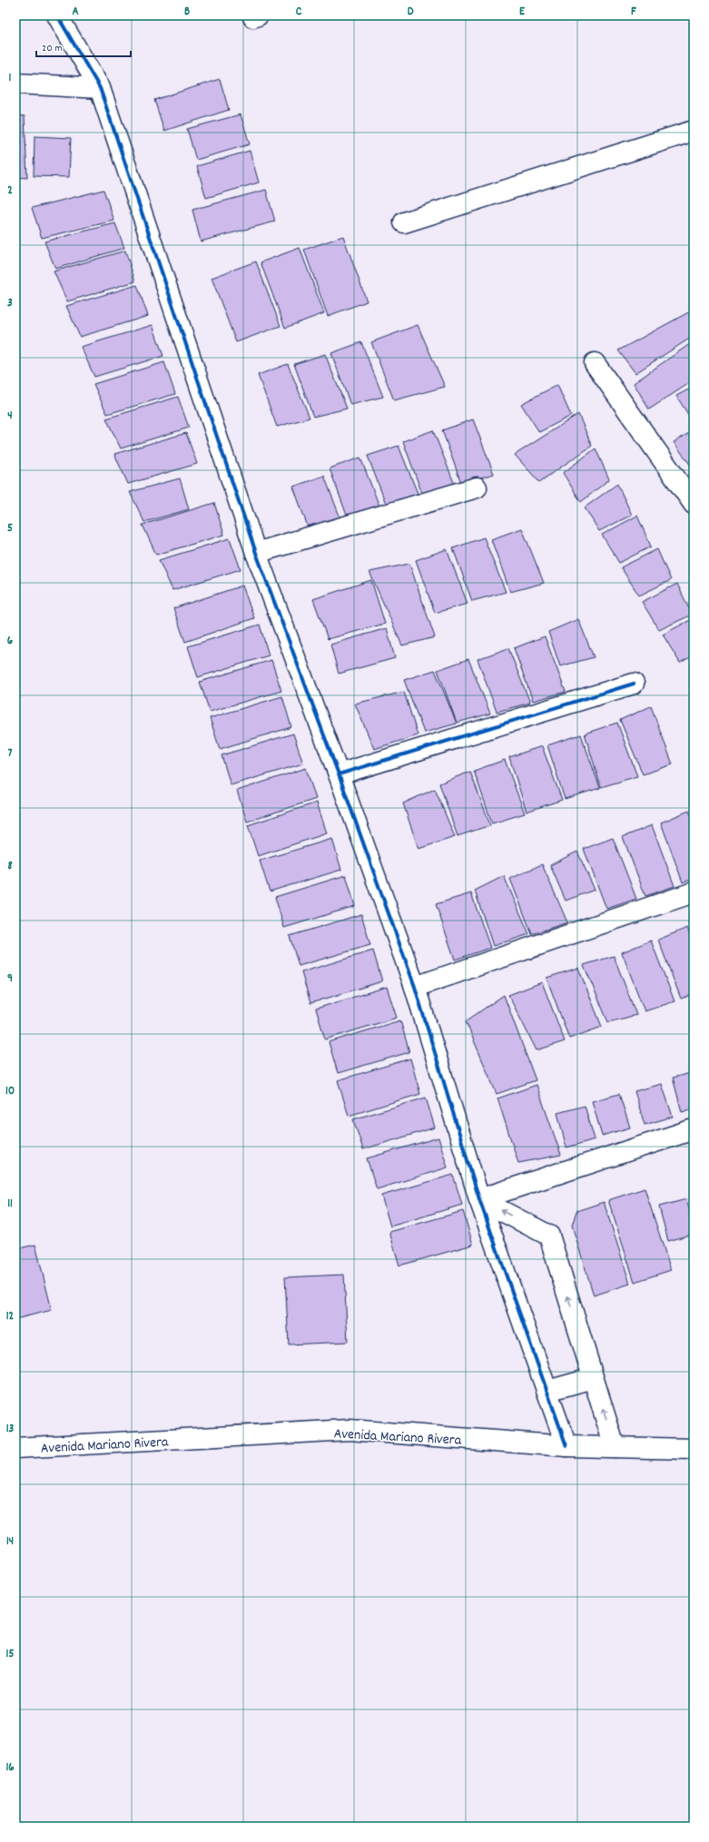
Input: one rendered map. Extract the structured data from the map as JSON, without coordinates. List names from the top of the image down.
{
  "streets": {
    "street": ["Avenida Mariano Rivera"]
  },
  "scale_bar": "20 m",
  "grid": {
    "columns": [
      "A",
      "B",
      "C",
      "D",
      "E",
      "F"
    ],
    "rows": [
      "1",
      "2",
      "3",
      "4",
      "5",
      "6",
      "7",
      "8",
      "9",
      "10",
      "11",
      "12",
      "13",
      "14",
      "15",
      "16"
    ]
  }
}
